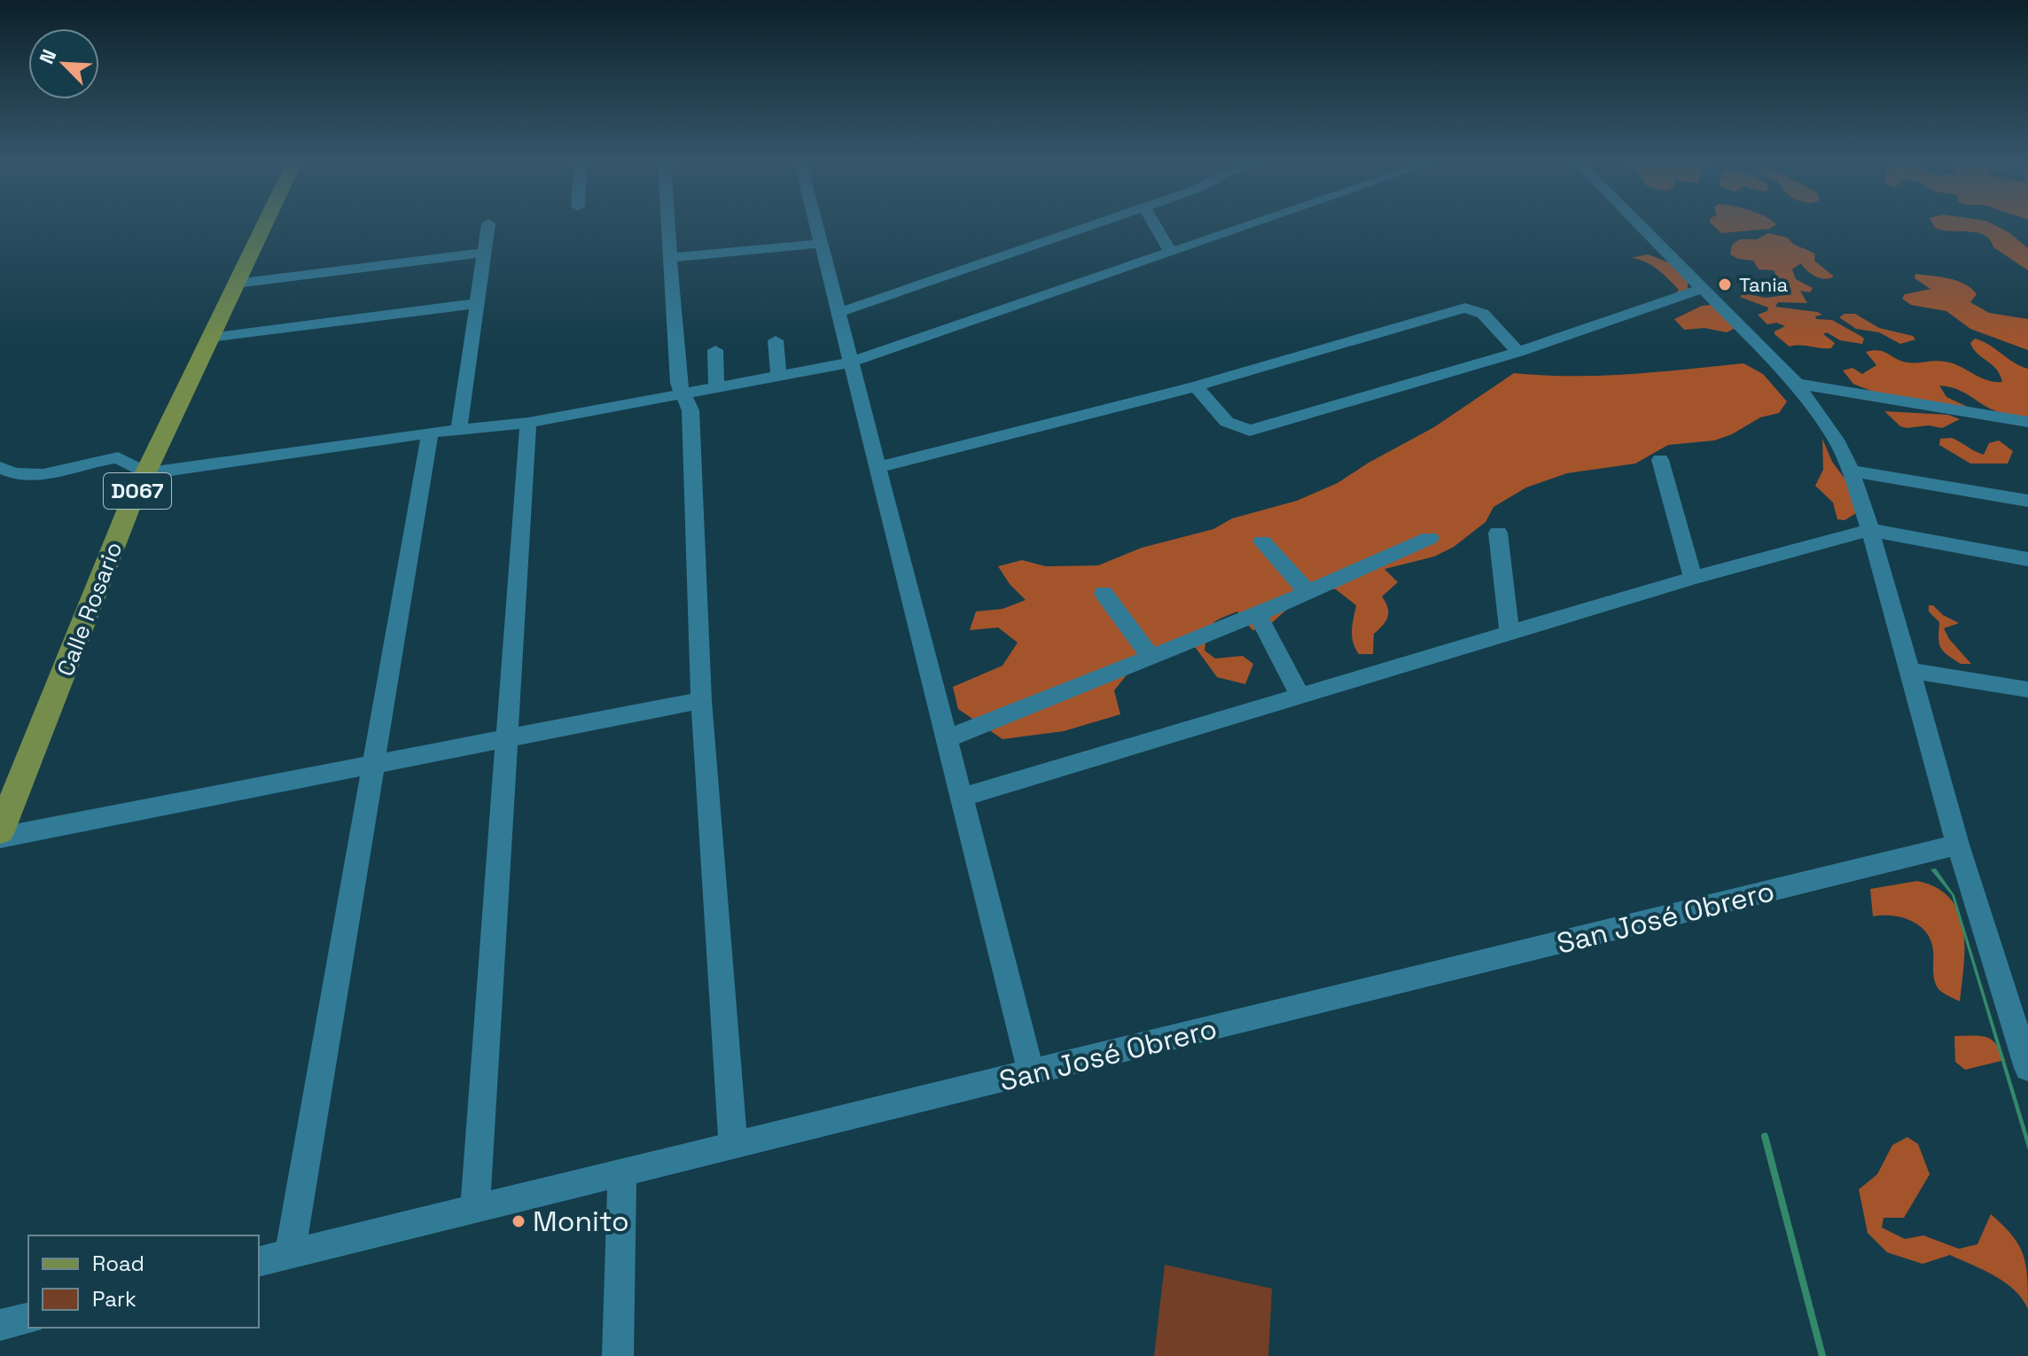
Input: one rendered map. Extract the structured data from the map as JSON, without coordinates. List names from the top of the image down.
{
  "streets": {
    "main road": ["D067", "Calle Rosario"],
    "street": ["San José Obrero"]
  },
  "places": ["Tania", "Monito"],
  "legend": ["Road", "Park"],
  "north": "top left"
}
